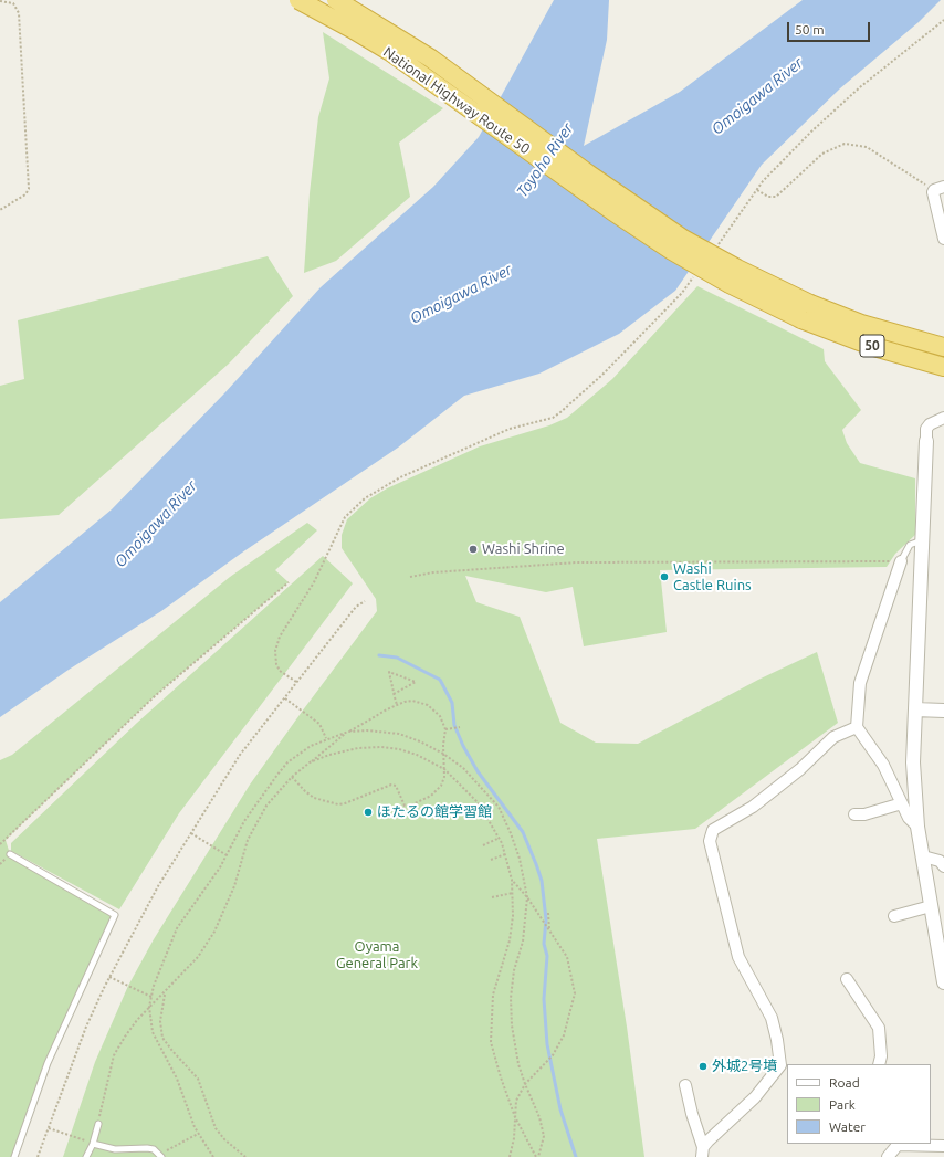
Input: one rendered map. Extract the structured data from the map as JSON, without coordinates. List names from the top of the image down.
{
  "streets": {
    "highway": ["National Highway Route 50", "50"]
  },
  "water": ["Omoigawa River", "Toyoho River"],
  "parks": ["Oyama General Park"],
  "places": [
    "Washi Shrine",
    "Washi Castle Ruins",
    "ほたるの館学習館",
    "外城2号墳"
  ],
  "legend": ["Road", "Park", "Water"],
  "scale_bar": "50 m"
}
